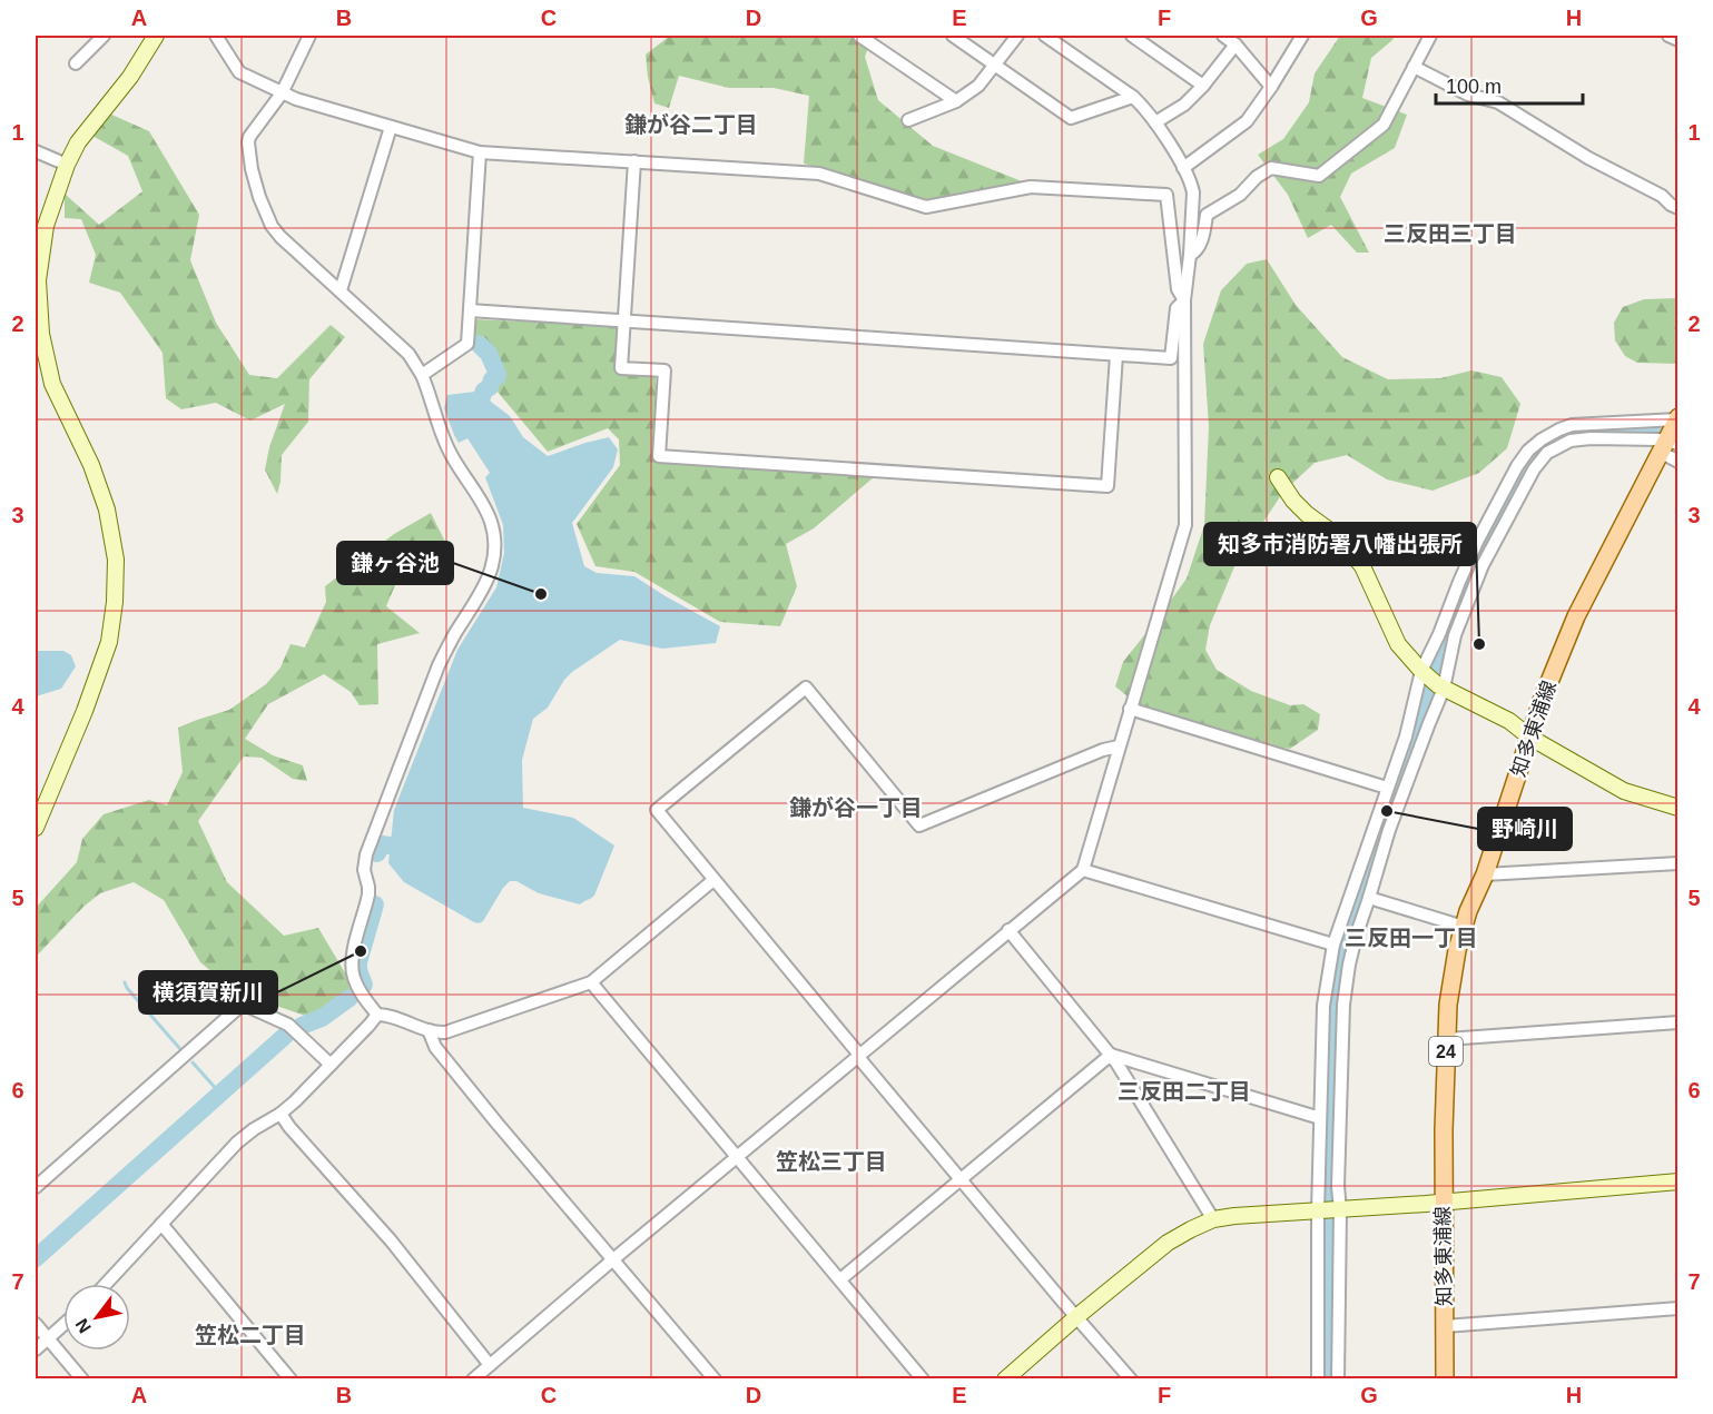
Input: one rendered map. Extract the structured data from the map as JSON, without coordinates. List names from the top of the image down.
{
  "streets": {
    "main road": ["知多東浦線", "24"]
  },
  "districts": [
    "鎌が谷二丁目",
    "三反田三丁目",
    "鎌が谷一丁目",
    "三反田一丁目",
    "三反田二丁目",
    "笠松三丁目",
    "笠松二丁目"
  ],
  "places": [
    "鎌ヶ谷池",
    "知多市消防署八幡出張所",
    "野崎川",
    "横須賀新川"
  ],
  "scale_bar": "100 m",
  "north": "bottom left",
  "grid": {
    "columns": [
      "A",
      "B",
      "C",
      "D",
      "E",
      "F",
      "G",
      "H"
    ],
    "rows": [
      "1",
      "2",
      "3",
      "4",
      "5",
      "6",
      "7"
    ]
  }
}
